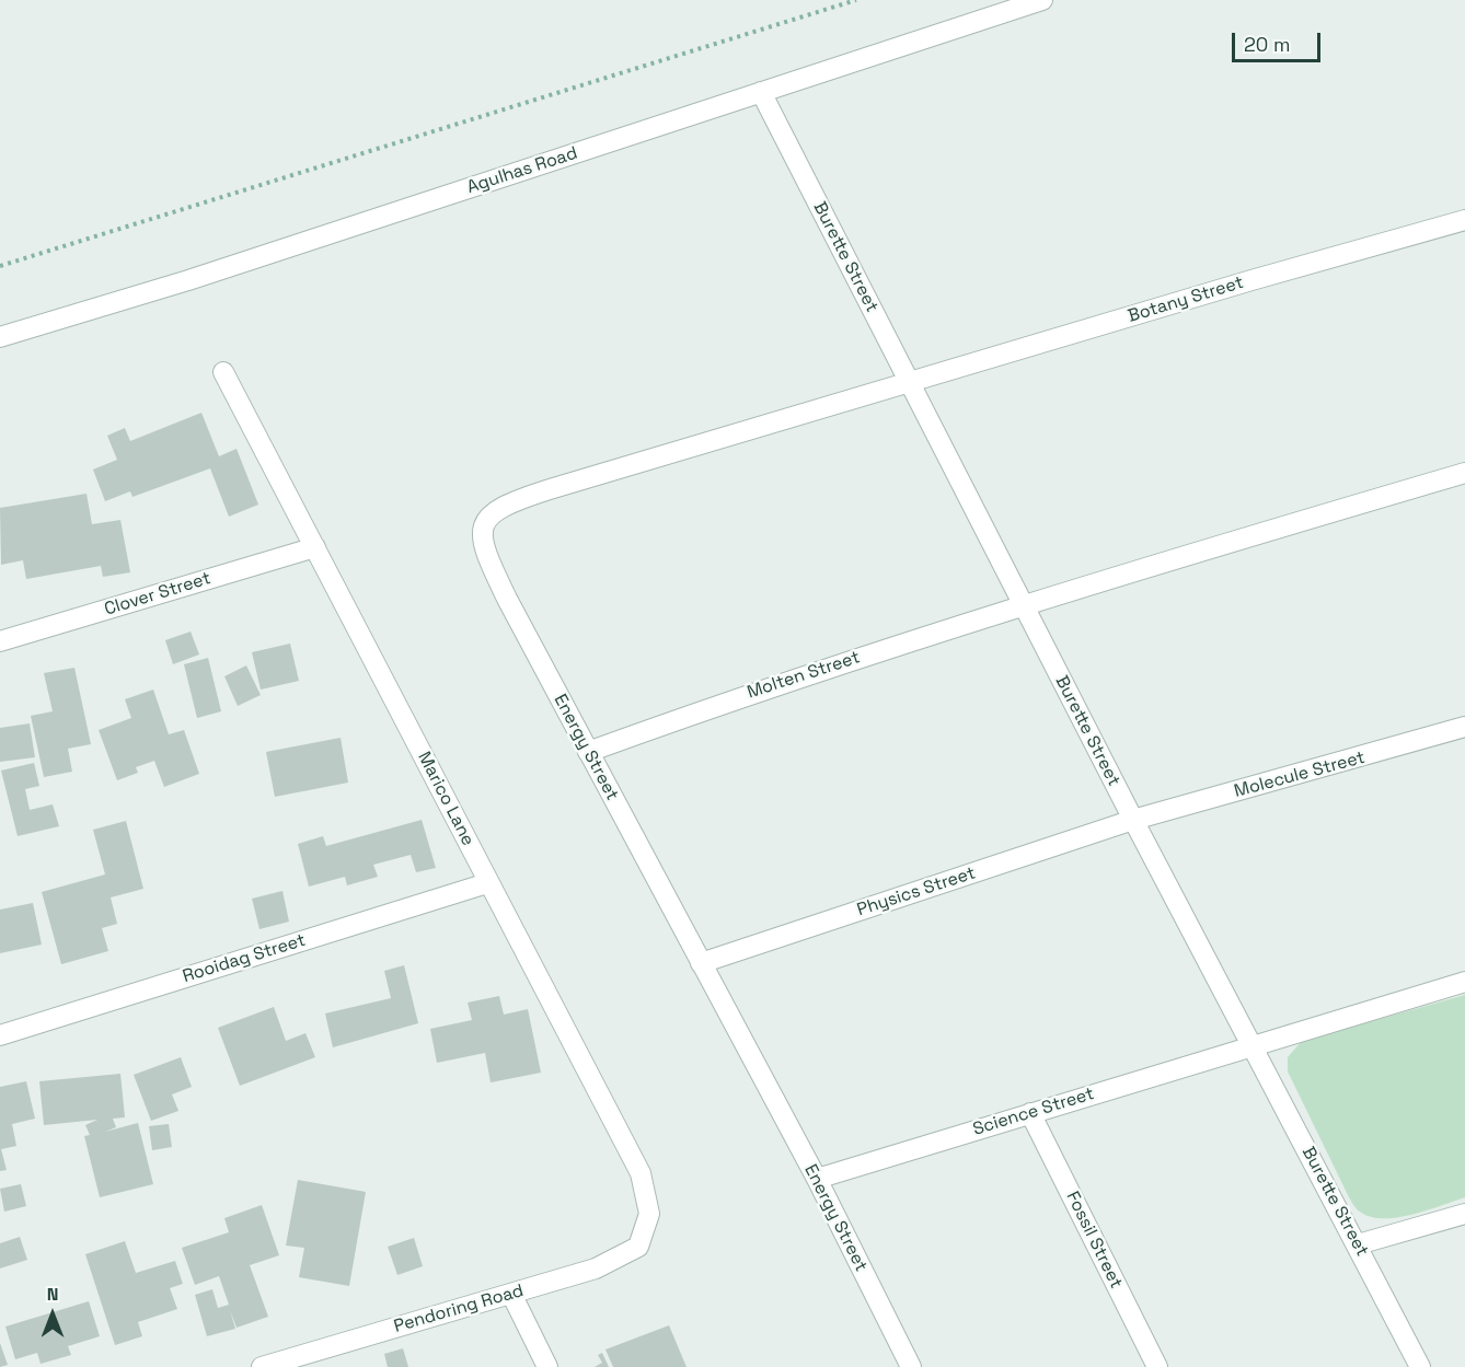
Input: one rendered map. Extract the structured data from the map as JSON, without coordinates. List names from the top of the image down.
{
  "streets": {
    "street": [
      "Agulhas Road",
      "Burette Street",
      "Botany Street",
      "Clover Street",
      "Molten Street",
      "Energy Street",
      "Molecule Street",
      "Marico Lane",
      "Physics Street",
      "Rooidag Street",
      "Science Street",
      "Fossil Street",
      "Pendoring Road"
    ]
  },
  "crossings": [
    ["Agulhas Road", "Burette Street"],
    ["Burette Street", "Botany Street"],
    ["Burette Street", "Molten Street"],
    ["Burette Street", "Energy Street"],
    ["Burette Street", "Molecule Street"],
    ["Burette Street", "Physics Street"],
    ["Burette Street", "Science Street"],
    ["Botany Street", "Energy Street"],
    ["Clover Street", "Marico Lane"],
    ["Molten Street", "Energy Street"],
    ["Energy Street", "Physics Street"],
    ["Energy Street", "Science Street"],
    ["Molecule Street", "Physics Street"],
    ["Marico Lane", "Rooidag Street"],
    ["Marico Lane", "Pendoring Road"],
    ["Science Street", "Fossil Street"]
  ],
  "scale_bar": "20 m",
  "north": "top"
}
